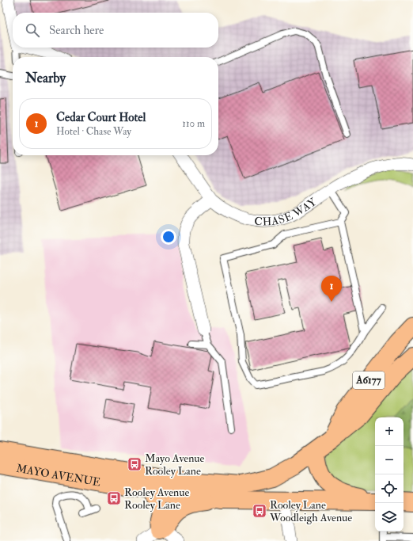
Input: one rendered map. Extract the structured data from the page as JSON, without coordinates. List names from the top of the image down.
{
  "streets": {
    "main road": ["A6177", "MAYO AVENUE"],
    "street": ["CHASE WAY"]
  },
  "crossings": [
    ["A6177", "MAYO AVENUE"]
  ],
  "places": {
    "bus stop": ["Mayo Avenue Rooley Lane", "Rooley Avenue Rooley Lane", "Rooley Lane Woodleigh Avenue"]
  },
  "page": {
    "search": "Search here",
    "heading": "Nearby",
    "list": [
      {
        "mark": "1",
        "name": "Cedar Court Hotel",
        "note": "Hotel · Chase Way",
        "value": "110 m"
      }
    ],
    "pins": "1",
    "map_buttons": ["+", "−"]
  }
}
